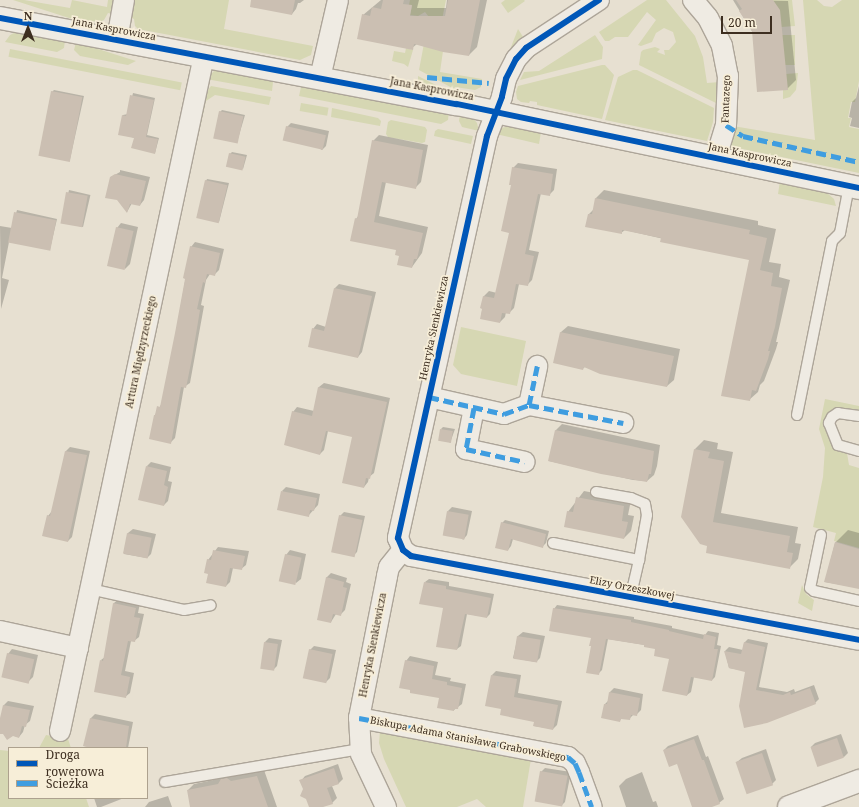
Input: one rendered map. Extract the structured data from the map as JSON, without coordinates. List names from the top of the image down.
{
  "streets": {
    "street": [
      "Jana Kasprowicza",
      "Fantazego",
      "Henryka Sienkiewicza",
      "Artura Międzyrzeckiego",
      "Elizy Orzeszkowej",
      "Biskupa Adama Stanisława Grabowskiego"
    ]
  },
  "crossings": [
    ["Jana Kasprowicza", "Fantazego"],
    ["Jana Kasprowicza", "Henryka Sienkiewicza"],
    ["Jana Kasprowicza", "Artura Międzyrzeckiego"],
    ["Henryka Sienkiewicza", "Elizy Orzeszkowej"],
    ["Henryka Sienkiewicza", "Biskupa Adama Stanisława Grabowskiego"]
  ],
  "legend": ["Droga rowerowa", "Ścieżka"],
  "scale_bar": "20 m",
  "north": "top"
}
